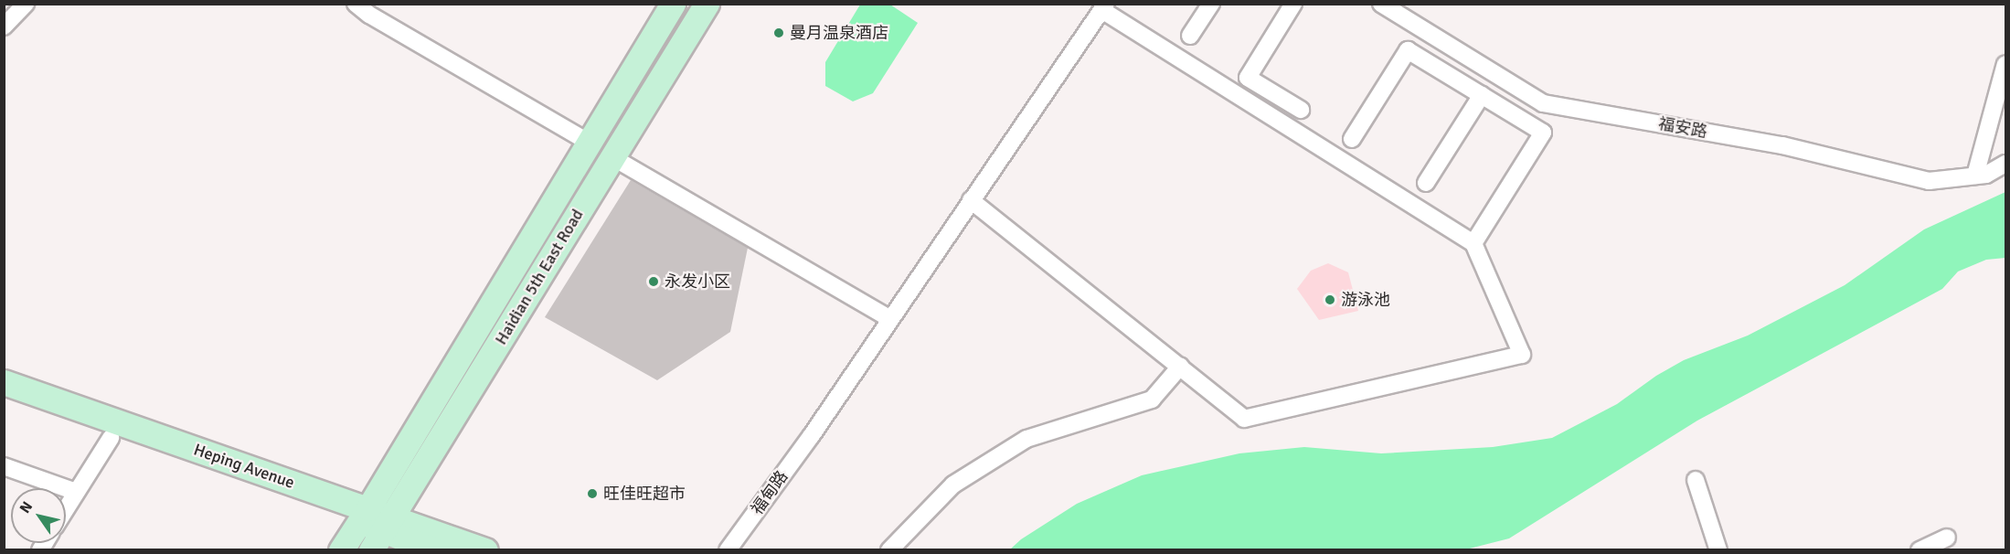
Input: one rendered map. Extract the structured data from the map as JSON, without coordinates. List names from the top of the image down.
{
  "streets": {
    "main road": ["Haidian 5th East Road", "Heping Avenue"],
    "street": ["福安路", "福甸路"]
  },
  "crossings": [
    ["Haidian 5th East Road", "Heping Avenue"]
  ],
  "places": [
    "曼月温泉酒店",
    "永发小区",
    "游泳池",
    "旺佳旺超市"
  ],
  "north": "top left"
}
